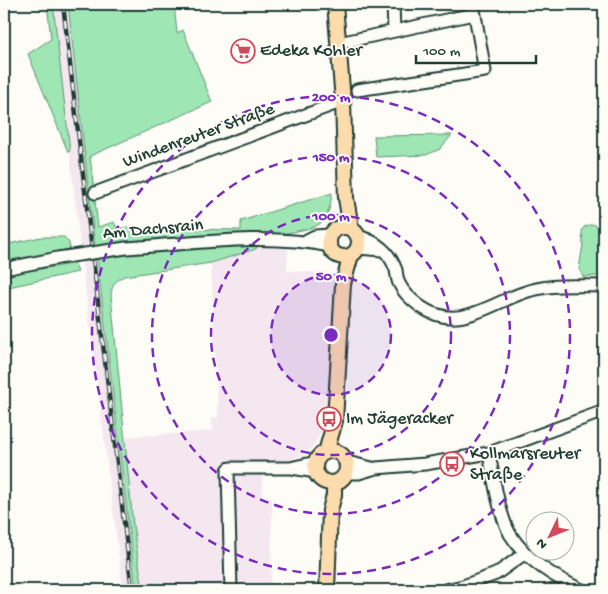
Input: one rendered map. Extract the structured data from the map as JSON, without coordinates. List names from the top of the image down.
{
  "streets": {
    "street": ["Windenreuter Straße", "Am Dachsrain"]
  },
  "places": {
    "supermarket": ["Edeka Kohler"],
    "bus stop": ["Im Jägeracker", "Kollmarsreuter Straße"]
  },
  "scale_bar": "100 m",
  "north": "bottom left",
  "rings": [
    "200 m",
    "150 m",
    "100 m",
    "50 m"
  ]
}
